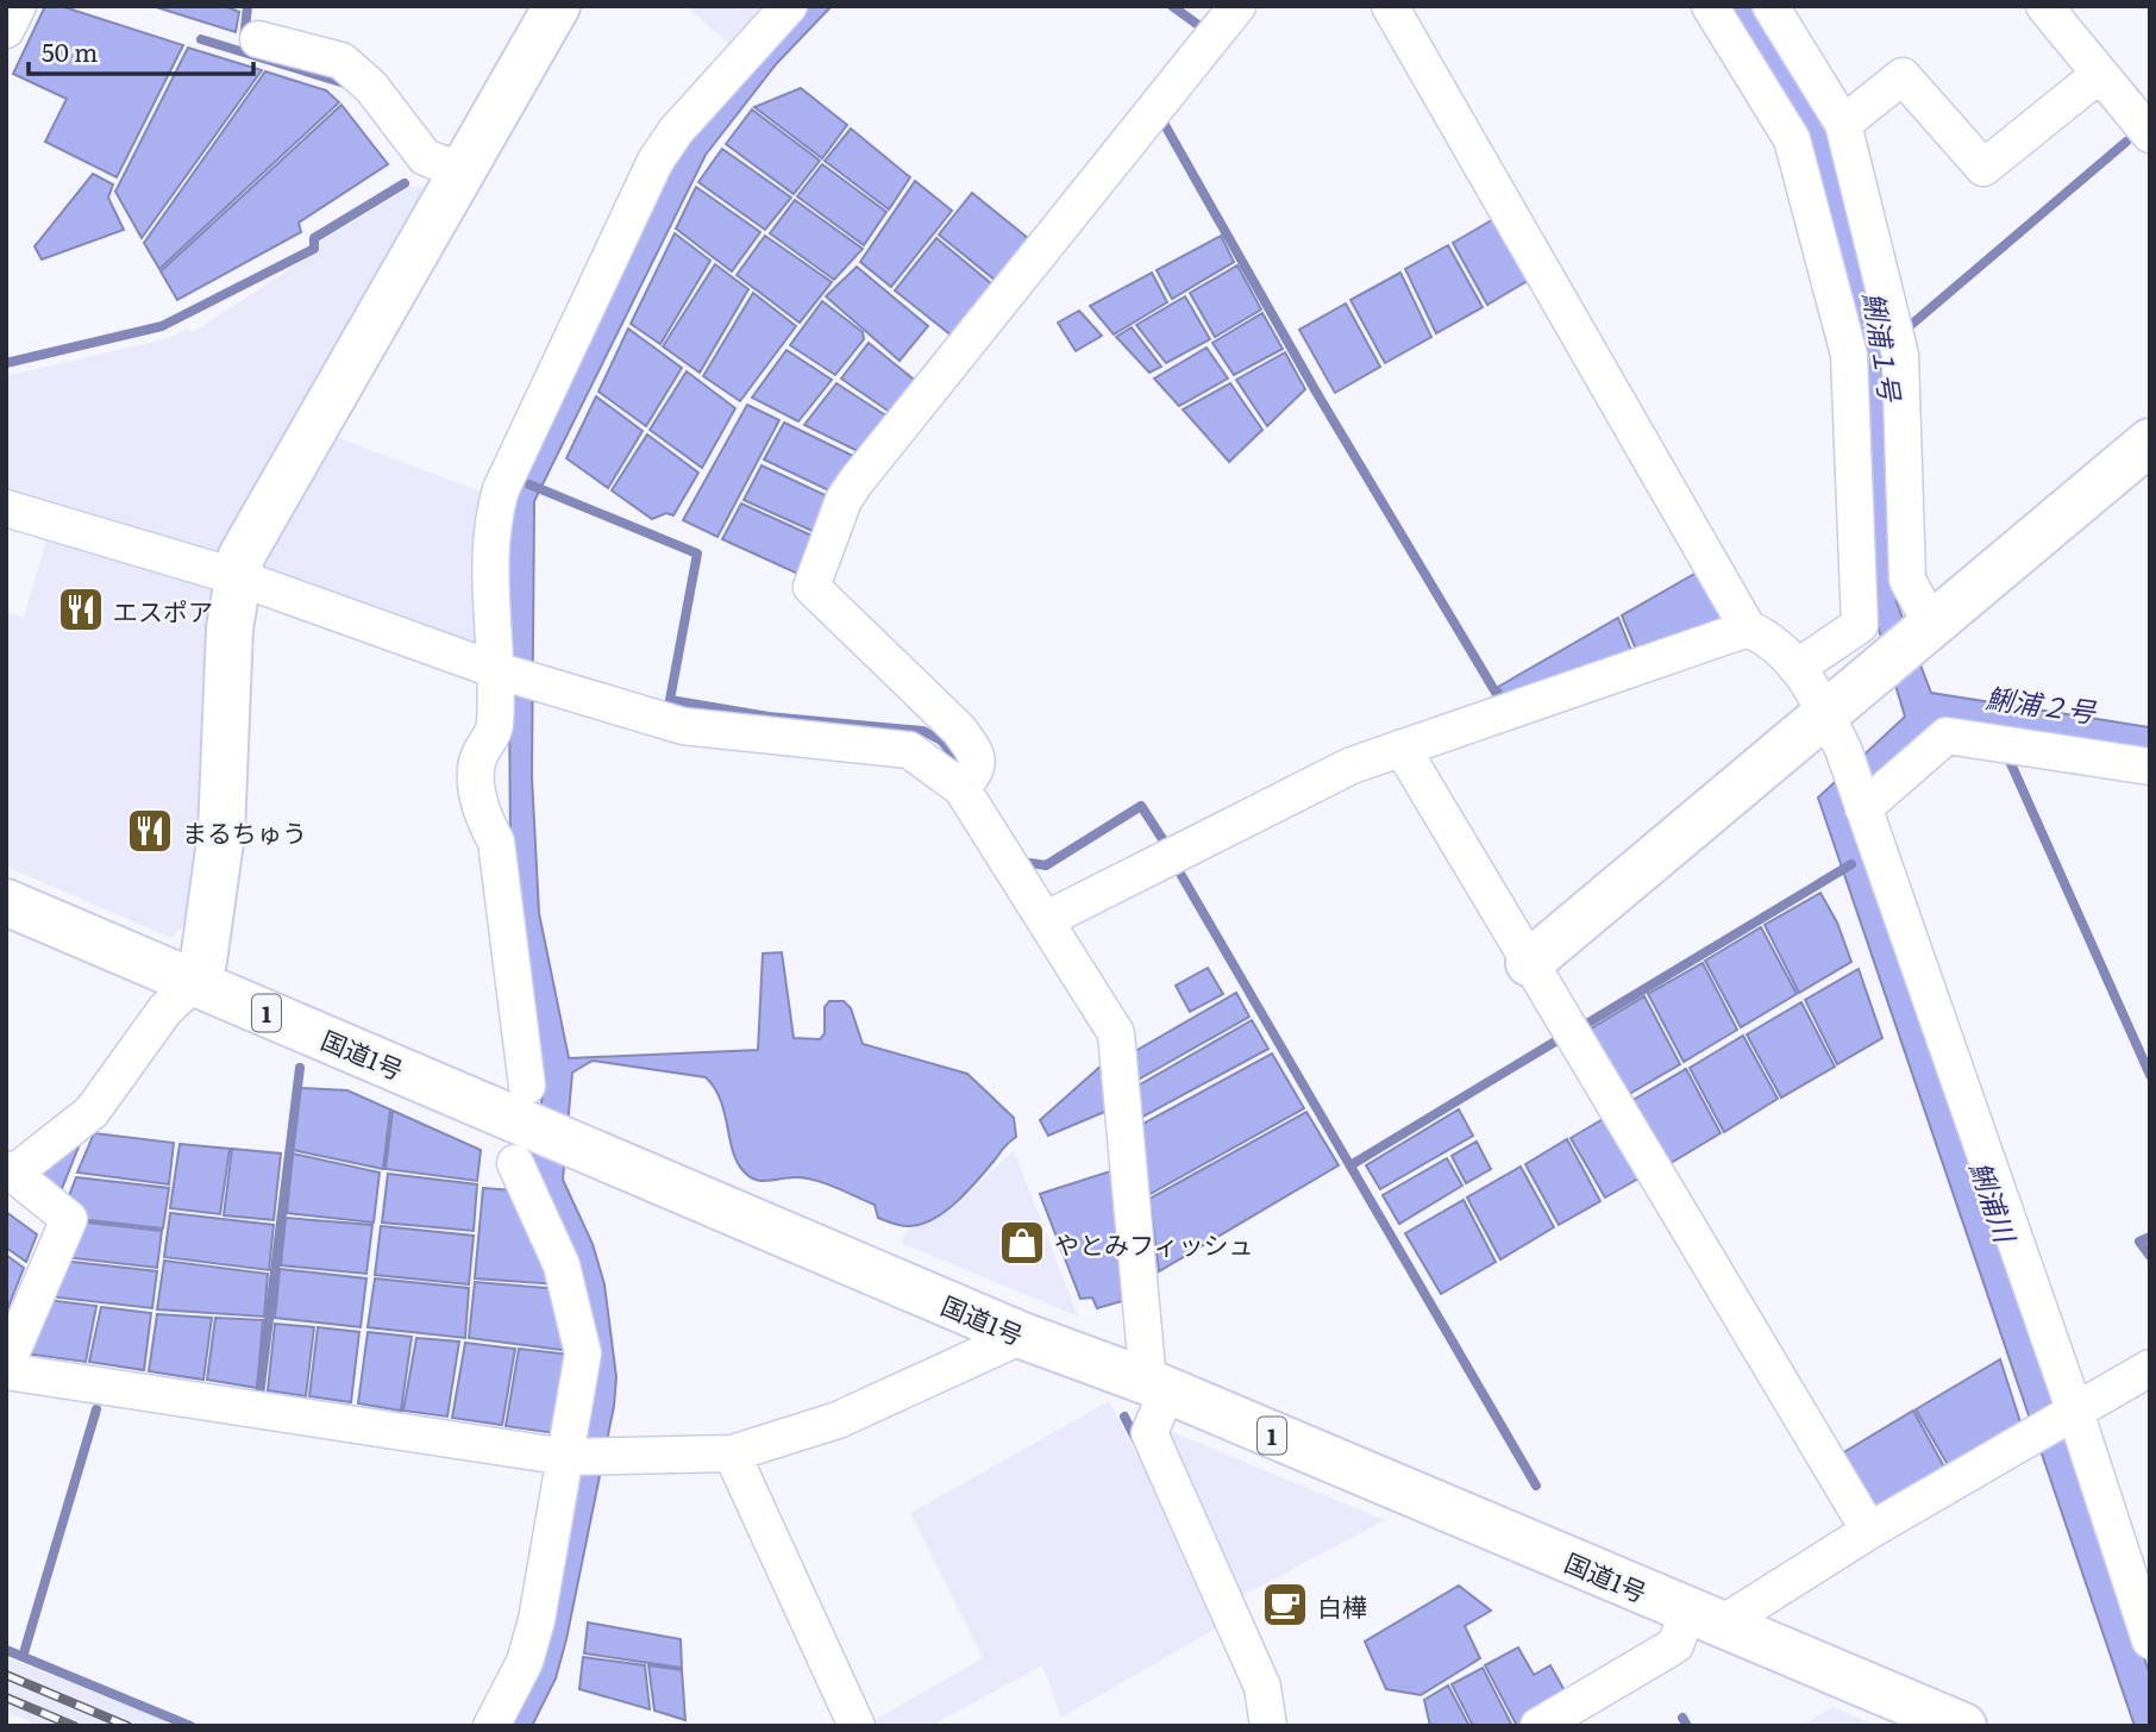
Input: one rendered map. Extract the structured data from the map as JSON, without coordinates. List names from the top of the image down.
{
  "streets": {
    "main road": ["1", "国道1号"]
  },
  "water": ["鯏浦１号", "鯏浦２号", "鯏浦川"],
  "places": {
    "restaurant": ["エスポア", "まるちゅう"],
    "shop": ["やとみフィッシュ"],
    "cafe": ["白樺"]
  },
  "scale_bar": "50 m"
}
